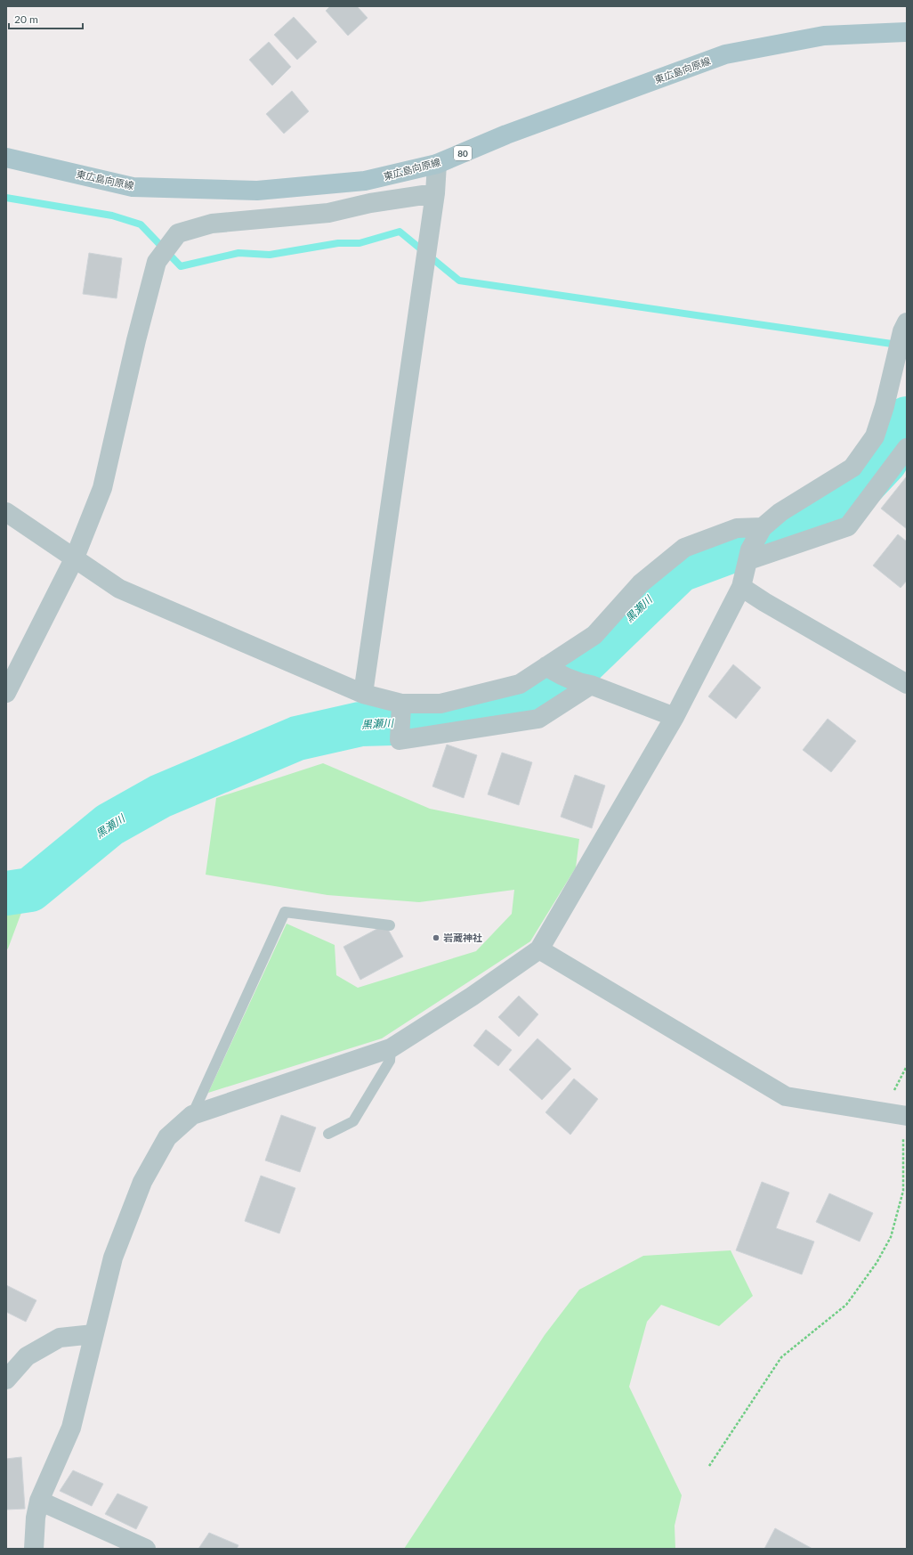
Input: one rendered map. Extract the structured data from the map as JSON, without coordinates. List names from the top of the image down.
{
  "streets": {
    "main road": ["東広島向原線", "80"]
  },
  "water": ["黒瀬川"],
  "places": ["岩蔵神社"],
  "scale_bar": "20 m"
}
